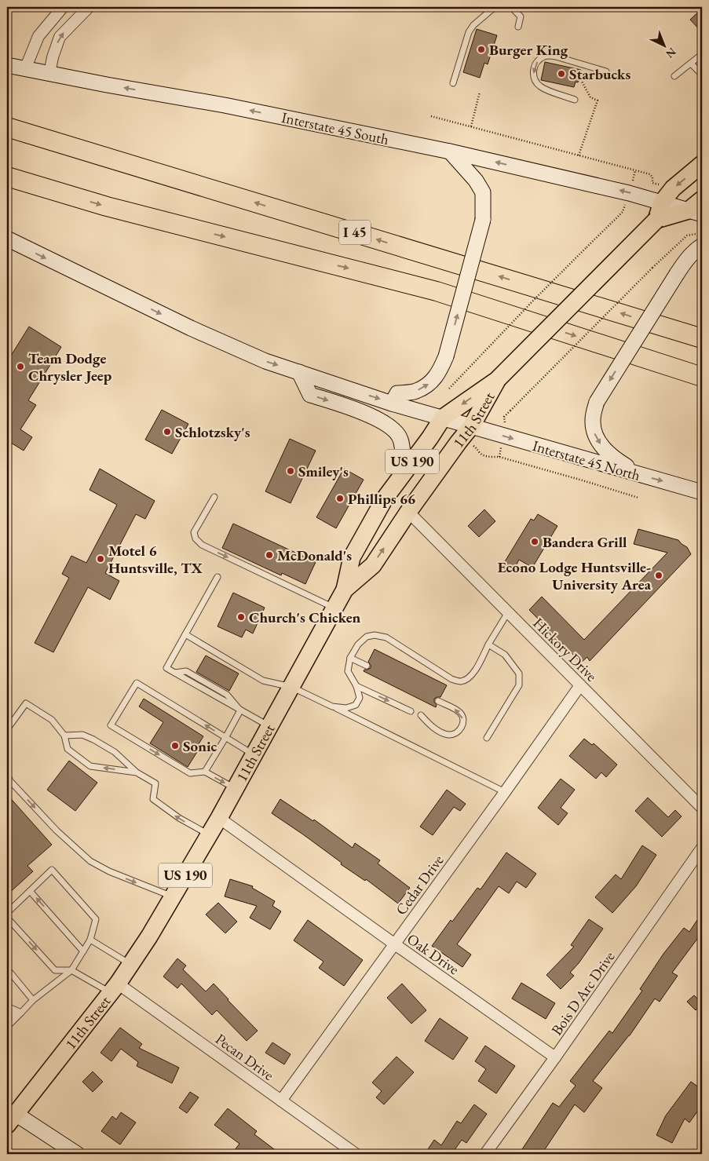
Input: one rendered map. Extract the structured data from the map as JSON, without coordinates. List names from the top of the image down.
{
  "streets": {
    "highway": ["I 45"],
    "main road": [
      "Interstate 45 South",
      "11th Street",
      "Interstate 45 North",
      "US 190"
    ],
    "street": [
      "Hickory Drive",
      "Cedar Drive",
      "Oak Drive",
      "Bois D Arc Drive",
      "Pecan Drive"
    ]
  },
  "crossings": [
    ["Interstate 45 South", "11th Street"],
    ["11th Street", "Interstate 45 North"],
    ["11th Street", "Hickory Drive"],
    ["11th Street", "Oak Drive"],
    ["11th Street", "Pecan Drive"],
    ["Hickory Drive", "Cedar Drive"],
    ["Cedar Drive", "Oak Drive"],
    ["Cedar Drive", "Pecan Drive"],
    ["Oak Drive", "Bois D Arc Drive"]
  ],
  "one_way": ["Interstate 45 South", "Interstate 45 North"],
  "places": [
    "Burger King",
    "Starbucks",
    "Team Dodge Chrysler Jeep",
    "Schlotzsky's",
    "Smiley's",
    "Phillips 66",
    "Bandera Grill",
    "McDonald's",
    "Motel 6 Huntsville, TX",
    "Econo Lodge Huntsville- University Area",
    "Church's Chicken",
    "Sonic"
  ],
  "north": "bottom right"
}
